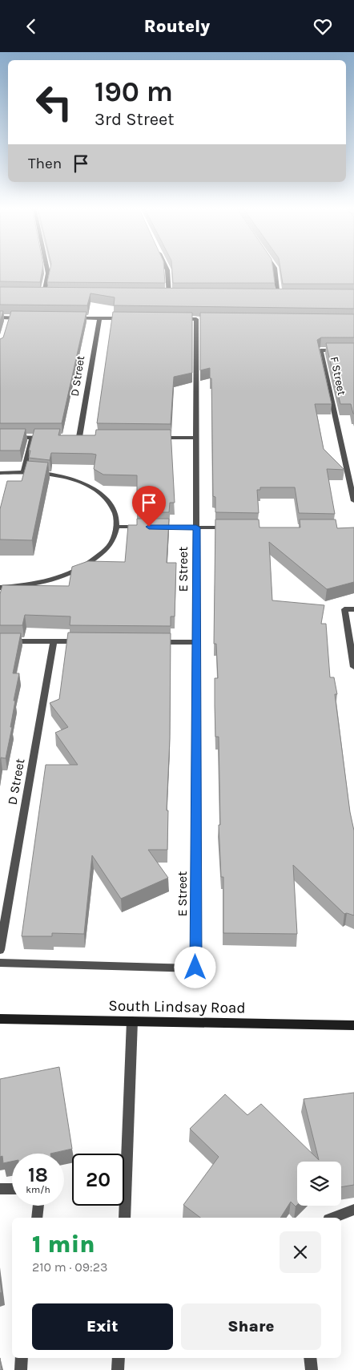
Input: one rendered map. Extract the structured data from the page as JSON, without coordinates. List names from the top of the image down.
{
  "streets": {
    "main road": ["South Lindsay Road"],
    "street": ["D Street", "F Street", "E Street"]
  },
  "page": {
    "header": "Routely",
    "turn": ["190 m", "3rd Street"],
    "then": "Then",
    "speed": "18 km/h",
    "limit": "20",
    "heading": ["1 min", "210 m · 09:23"],
    "buttons": ["Exit", "Share"]
  }
}
